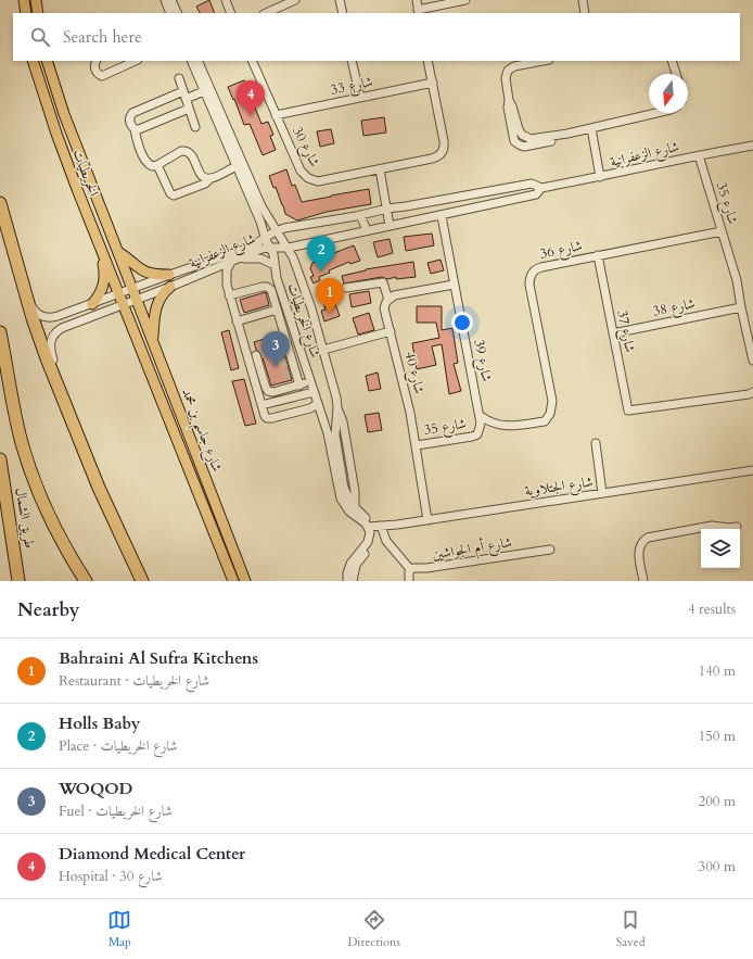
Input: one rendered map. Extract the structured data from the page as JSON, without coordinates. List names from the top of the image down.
{
  "streets": {
    "highway": ["طريق الشمال"],
    "main road": ["الخريطيات", "شارع جاسم بن محمد"],
    "street": [
      "شارع 33",
      "شارع 30",
      "شارع الزعفرانية",
      "شارع 35",
      "شارع 36",
      "شارع 38",
      "شارع الخريطيات",
      "شارع 37",
      "شارع 39",
      "شارع 40",
      "شارع الجتلاوية",
      "شارع أم الجواشين"
    ]
  },
  "crossings": [
    ["شارع 33", "شارع 30"],
    ["شارع الزعفرانية", "الخريطيات"],
    ["شارع الزعفرانية", "شارع 35"],
    ["شارع الزعفرانية", "شارع الخريطيات"],
    ["شارع الزعفرانية", "شارع 39"],
    ["شارع الزعفرانية", "شارع جاسم بن محمد"],
    ["الخريطيات", "شارع جاسم بن محمد"],
    ["شارع 35", "شارع 36"],
    ["شارع 35", "شارع 38"],
    ["شارع 35", "شارع 39"],
    ["شارع 35", "شارع 40"],
    ["شارع 36", "شارع 37"],
    ["شارع 36", "شارع 39"],
    ["شارع 38", "شارع 37"],
    ["شارع الخريطيات", "شارع الجتلاوية"],
    ["شارع 40", "شارع الجتلاوية"]
  ],
  "north": "bottom",
  "page": {
    "search": "Search here",
    "pins": [
      "4",
      "2",
      "1",
      "3"
    ],
    "heading": ["Nearby", "4 results"],
    "list": [
      {
        "mark": "1",
        "name": "Bahraini Al Sufra Kitchens",
        "note": "Restaurant · شارع الخريطيات",
        "value": "140 m"
      },
      {
        "mark": "2",
        "name": "Holls Baby",
        "note": "Place · شارع الخريطيات",
        "value": "150 m"
      },
      {
        "mark": "3",
        "name": "WOQOD",
        "note": "Fuel · شارع الخريطيات",
        "value": "200 m"
      },
      {
        "mark": "4",
        "name": "Diamond Medical Center",
        "note": "Hospital · شارع 30",
        "value": "300 m"
      }
    ],
    "nav": ["Map", "Directions", "Saved"]
  }
}
